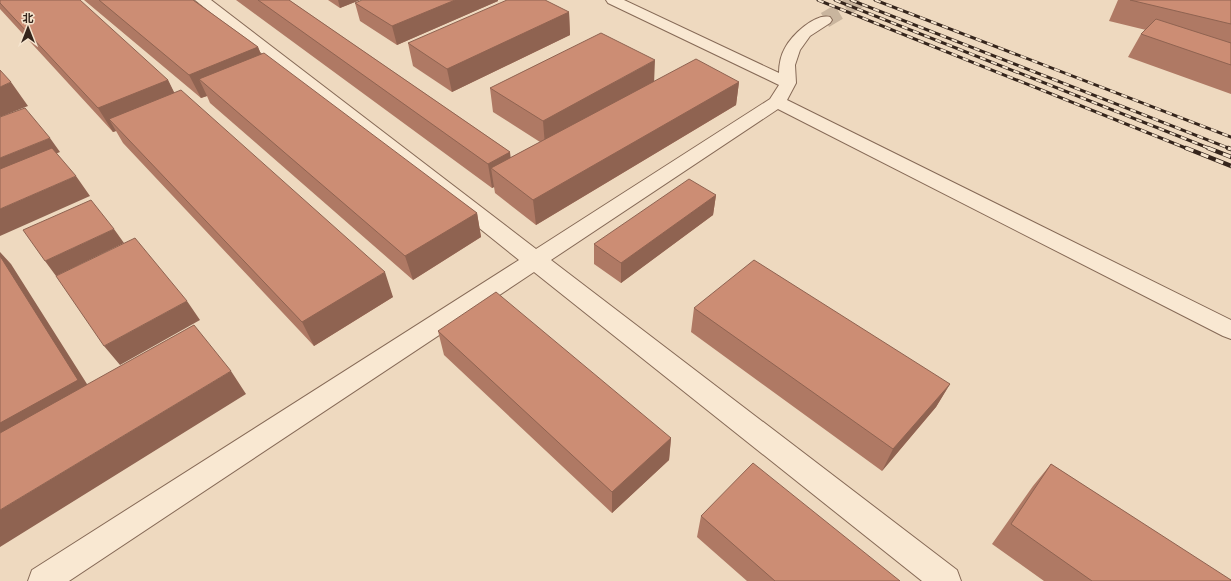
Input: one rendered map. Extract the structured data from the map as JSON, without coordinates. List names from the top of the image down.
{
  "north": "top"
}
